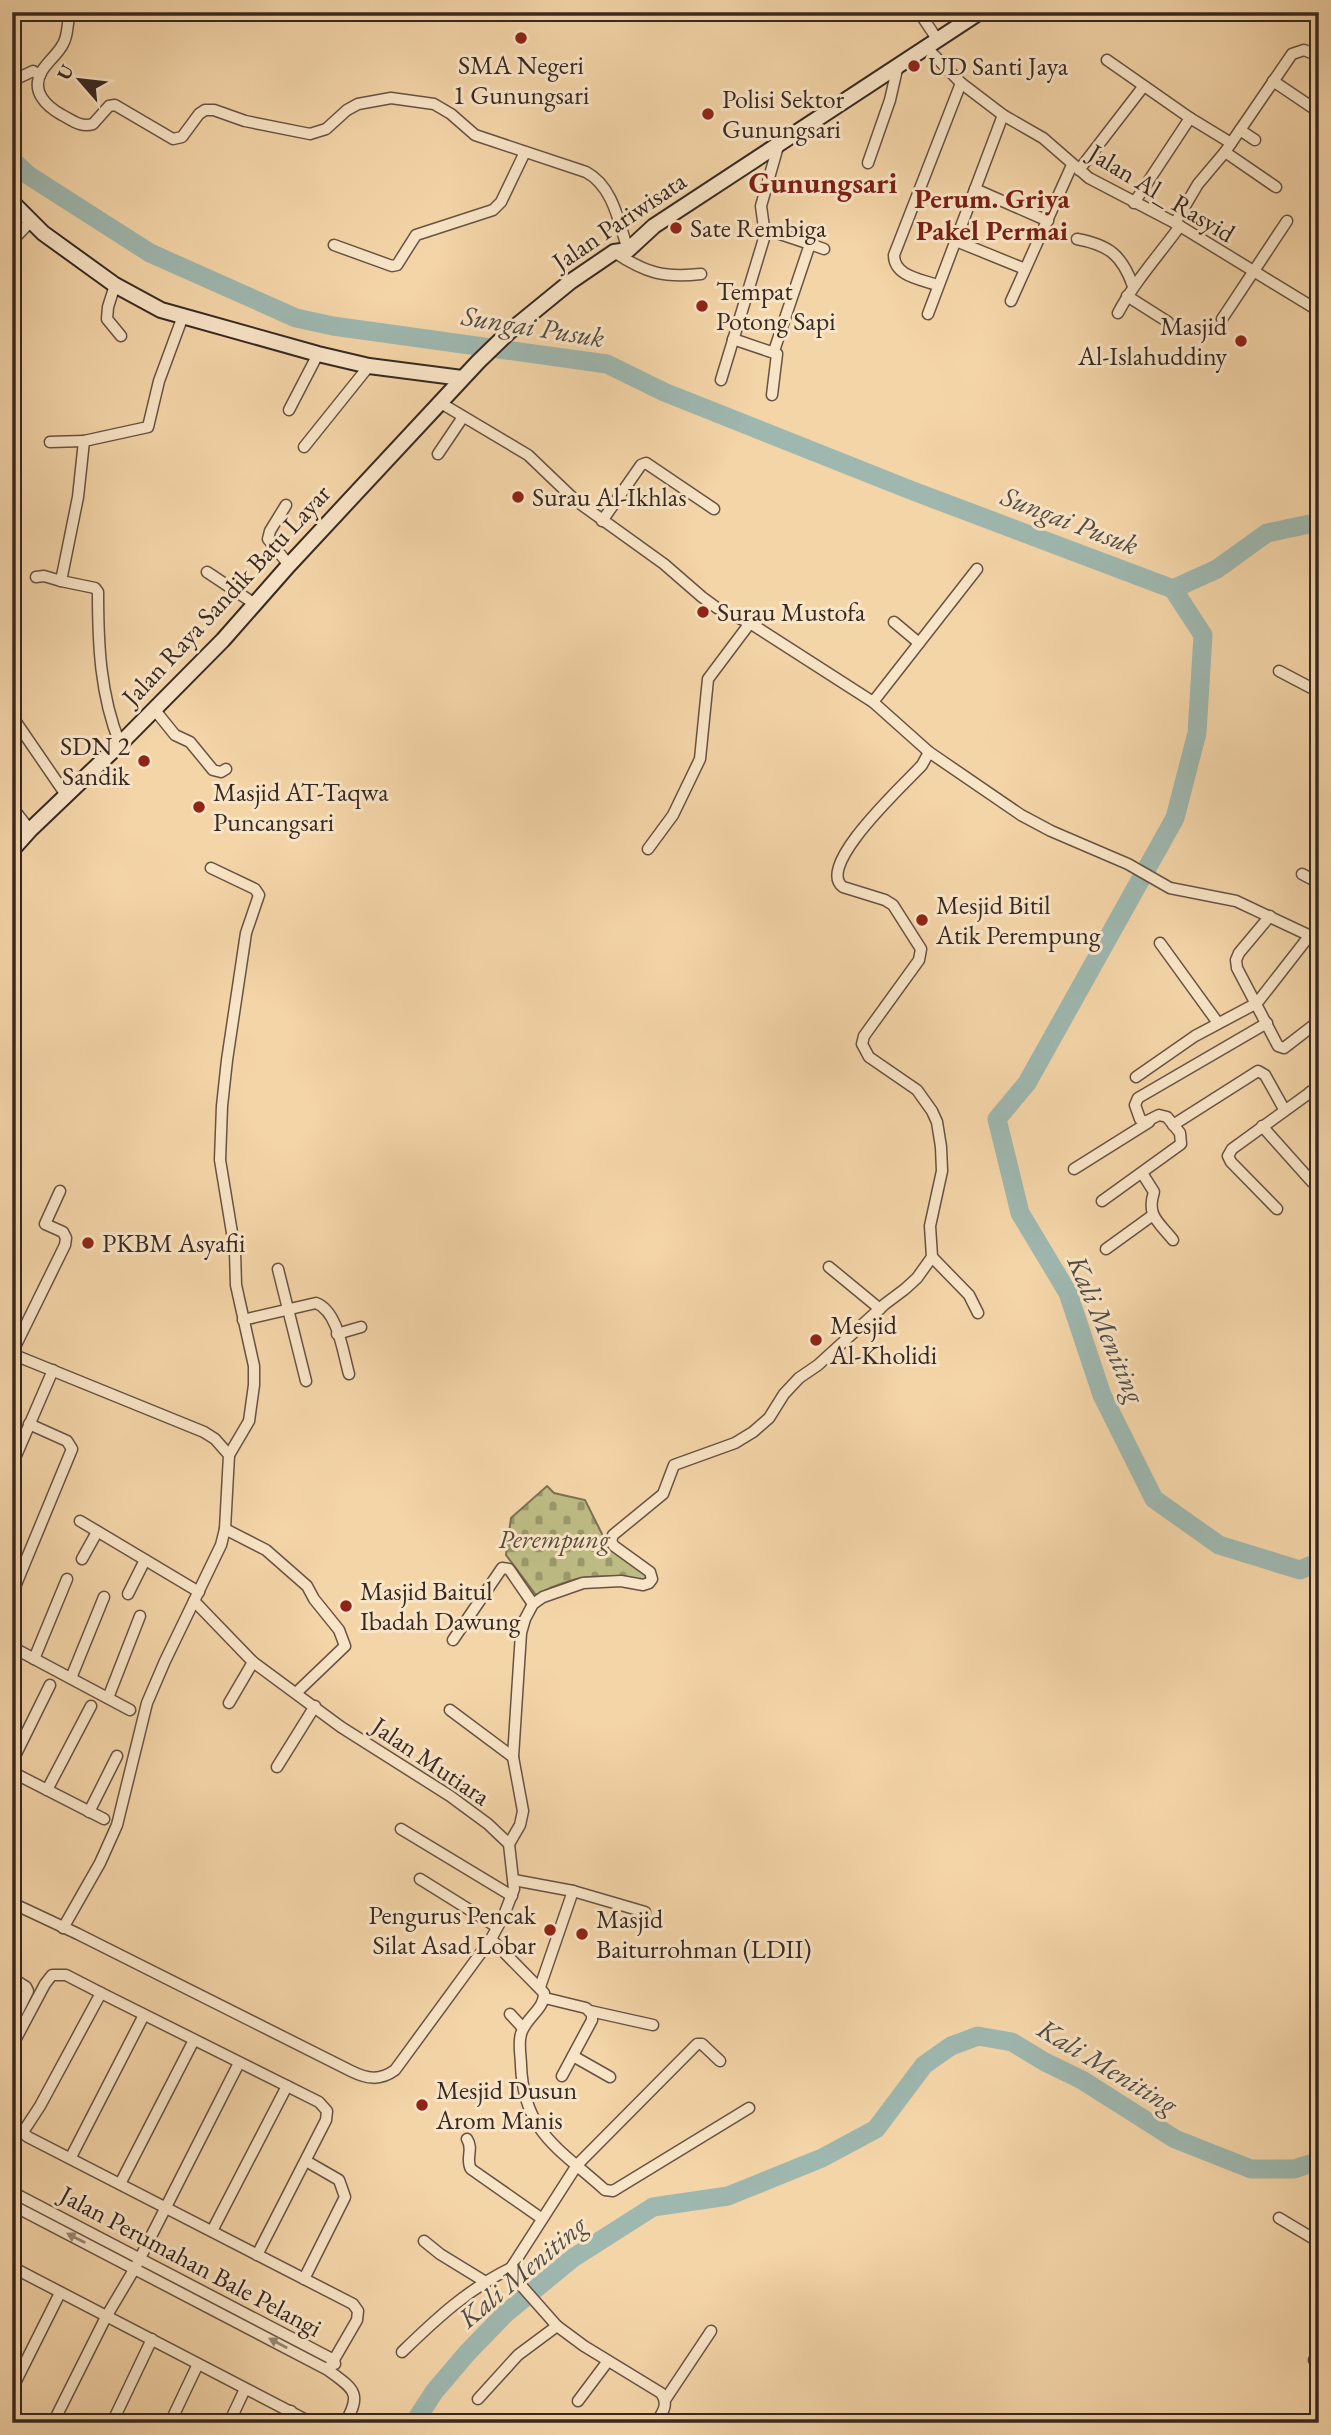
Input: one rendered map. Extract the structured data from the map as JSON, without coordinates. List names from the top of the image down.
{
  "streets": {
    "main road": ["Jalan Pariwisata", "Jalan Raya Sandik Batu Layar"],
    "street": ["Jalan Al_ Rasyid", "Jalan Mutiara", "Jalan Perumahan Bale Pelangi"]
  },
  "crossings": [
    ["Jalan Al_ Rasyid", "Jalan Pariwisata"],
    ["Jalan Pariwisata", "Jalan Raya Sandik Batu Layar"]
  ],
  "districts": ["Gunungsari", "Perum. Griya Pakel Permai"],
  "water": ["Sungai Pusuk", "Kali Meniting"],
  "parks": ["Perempung"],
  "places": [
    "SMA Negeri 1 Gunungsari",
    "UD Santi Jaya",
    "Polisi Sektor Gunungsari",
    "Sate Rembiga",
    "Tempat Potong Sapi",
    "Masjid Al-Islahuddiny",
    "Surau Al-Ikhlas",
    "Surau Mustofa",
    "SDN 2 Sandik",
    "Masjid AT-Taqwa Puncangsari",
    "Mesjid Bitil Atik Perempung",
    "PKBM Asyafii",
    "Mesjid Al-Kholidi",
    "Masjid Baitul Ibadah Dawung",
    "Pengurus Pencak Silat Asad Lobar",
    "Masjid Baiturrohman (LDII)",
    "Mesjid Dusun Arom Manis"
  ],
  "north": "top left"
}
